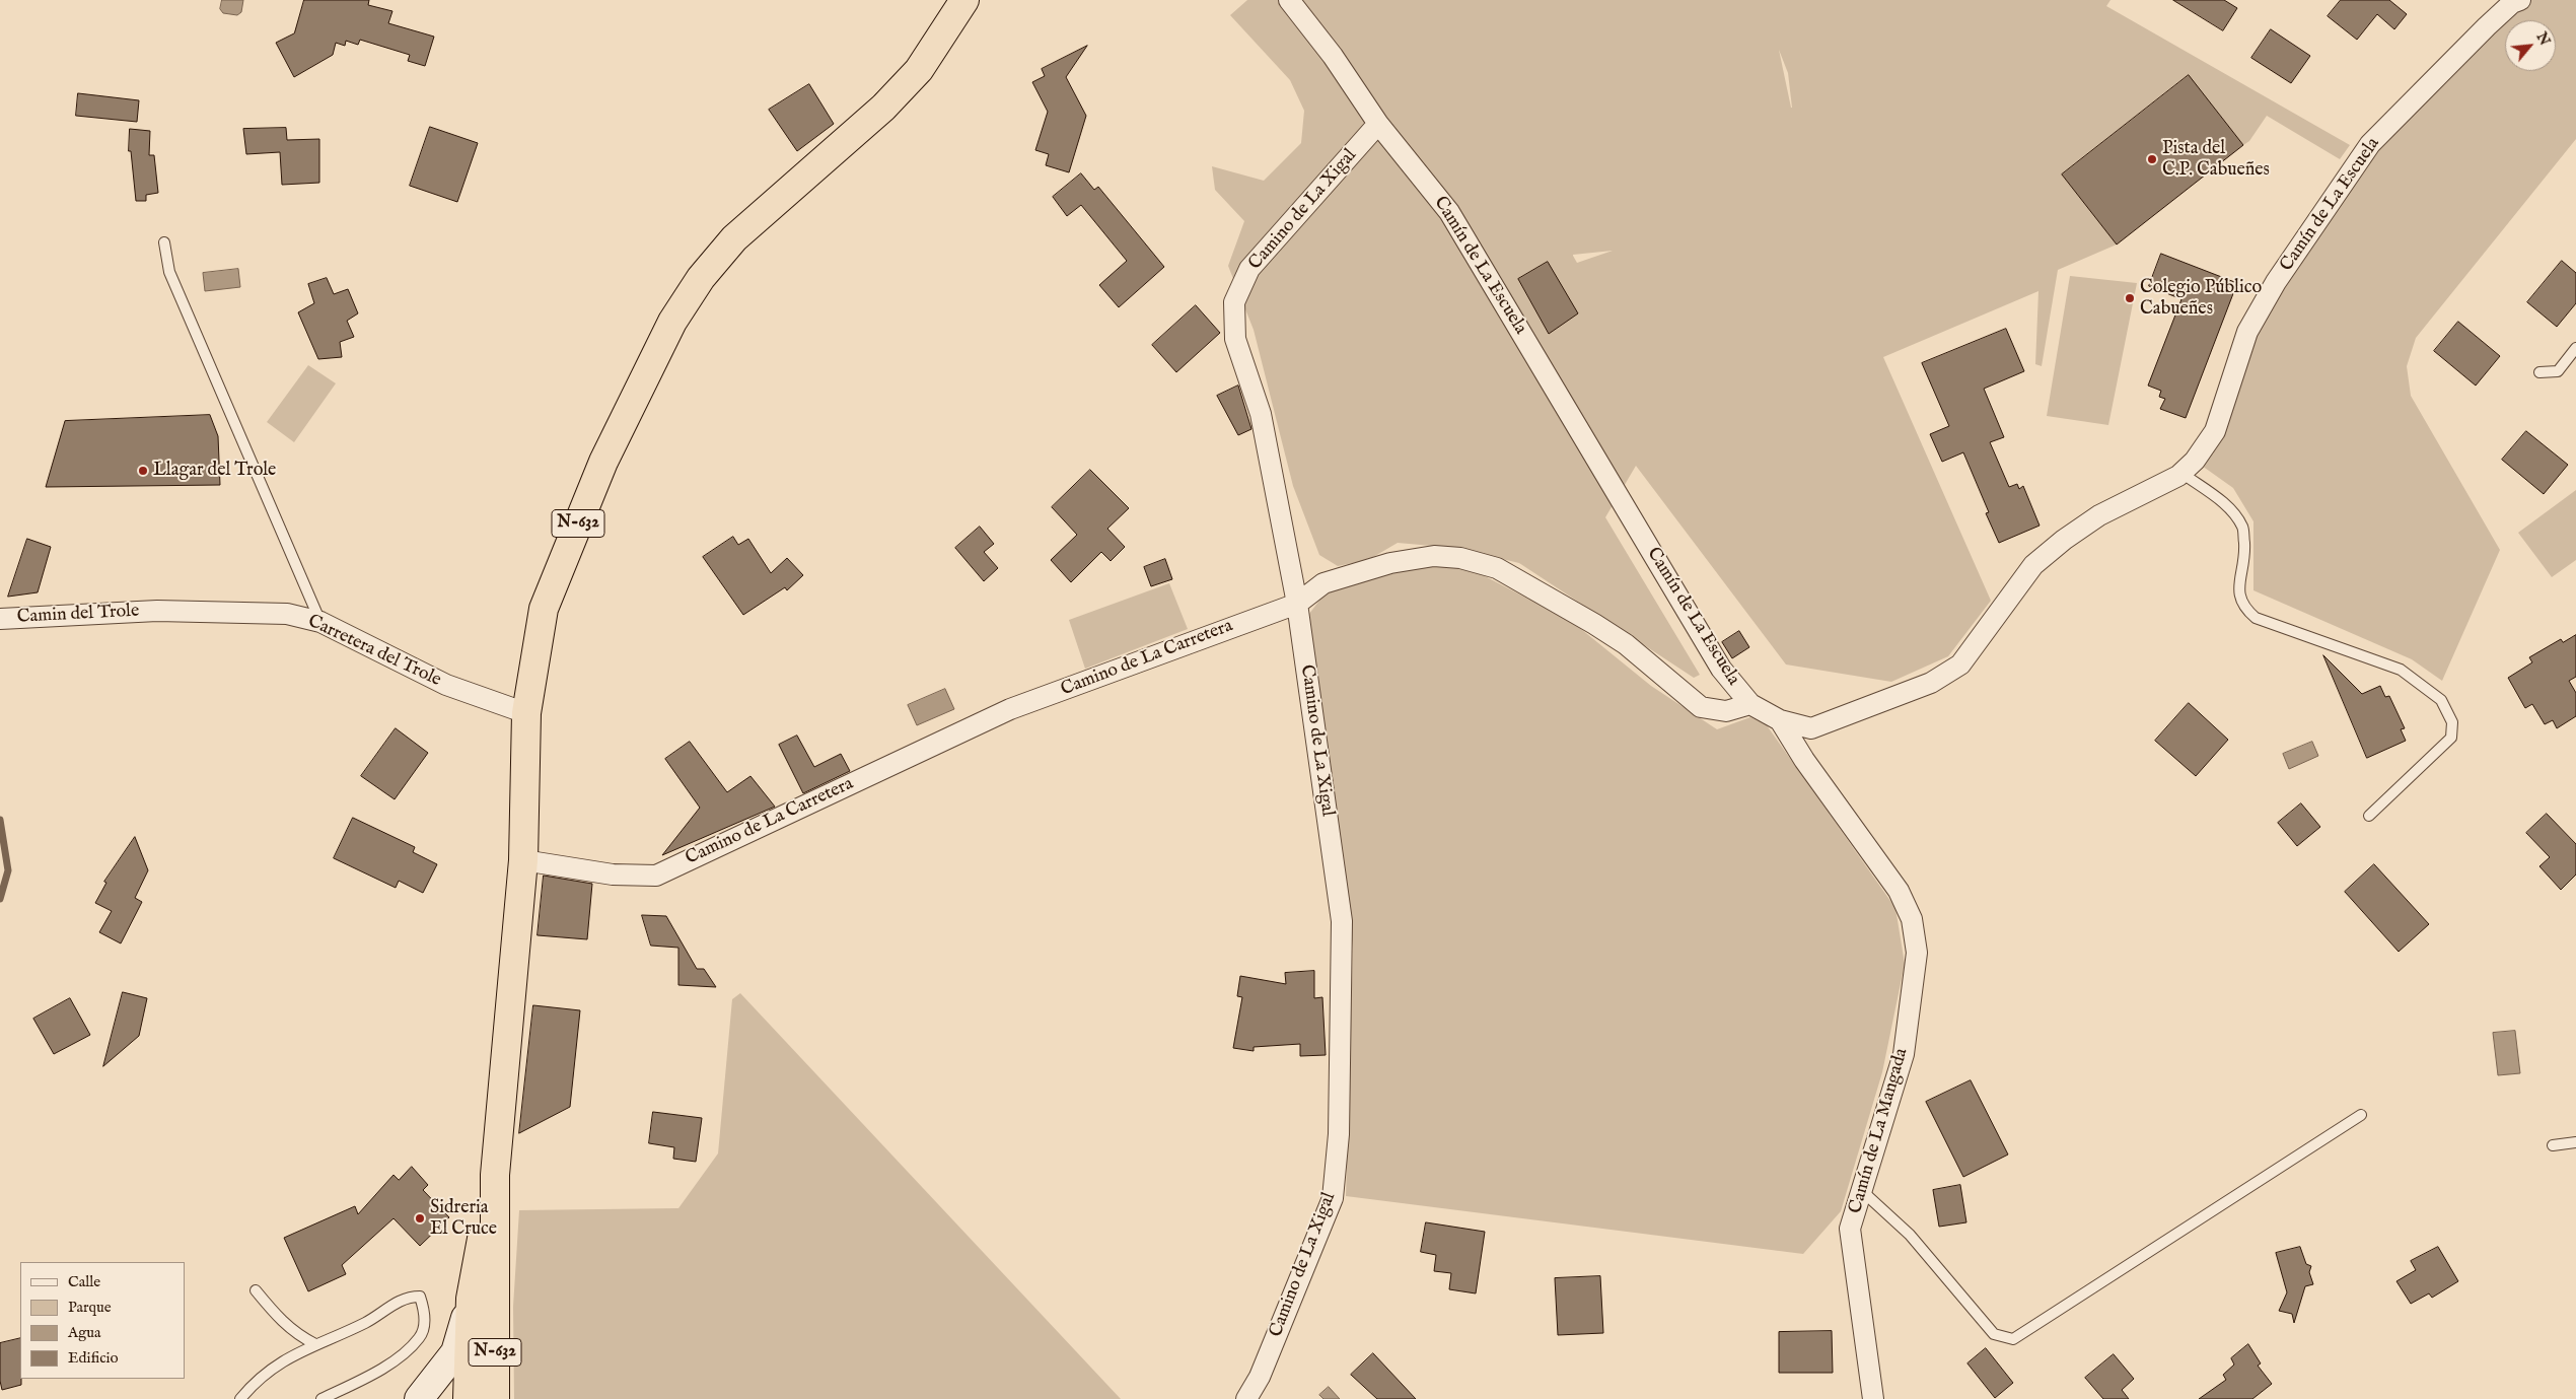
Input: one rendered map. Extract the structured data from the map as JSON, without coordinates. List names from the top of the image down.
{
  "streets": {
    "highway": ["N-632"],
    "street": [
      "Camín de La Escuela",
      "Camino de La Xigal",
      "Camin del Trole",
      "Carretera del Trole",
      "Camino de La Carretera",
      "Camín de La Mangada"
    ]
  },
  "crossings": [
    ["Camín de La Escuela", "Camino de La Xigal"],
    ["Camín de La Escuela", "Camino de La Carretera"],
    ["Camín de La Escuela", "Camín de La Mangada"],
    ["Camino de La Xigal", "Camino de La Carretera"],
    ["N-632", "Carretera del Trole"],
    ["N-632", "Camino de La Carretera"],
    ["Camin del Trole", "Carretera del Trole"]
  ],
  "places": [
    "Pista del C.P. Cabueñes",
    "Colegio Público Cabueñes",
    "Llagar del Trole",
    "Sidreria El Cruce"
  ],
  "legend": [
    "Calle",
    "Parque",
    "Agua",
    "Edificio"
  ],
  "north": "top right"
}
